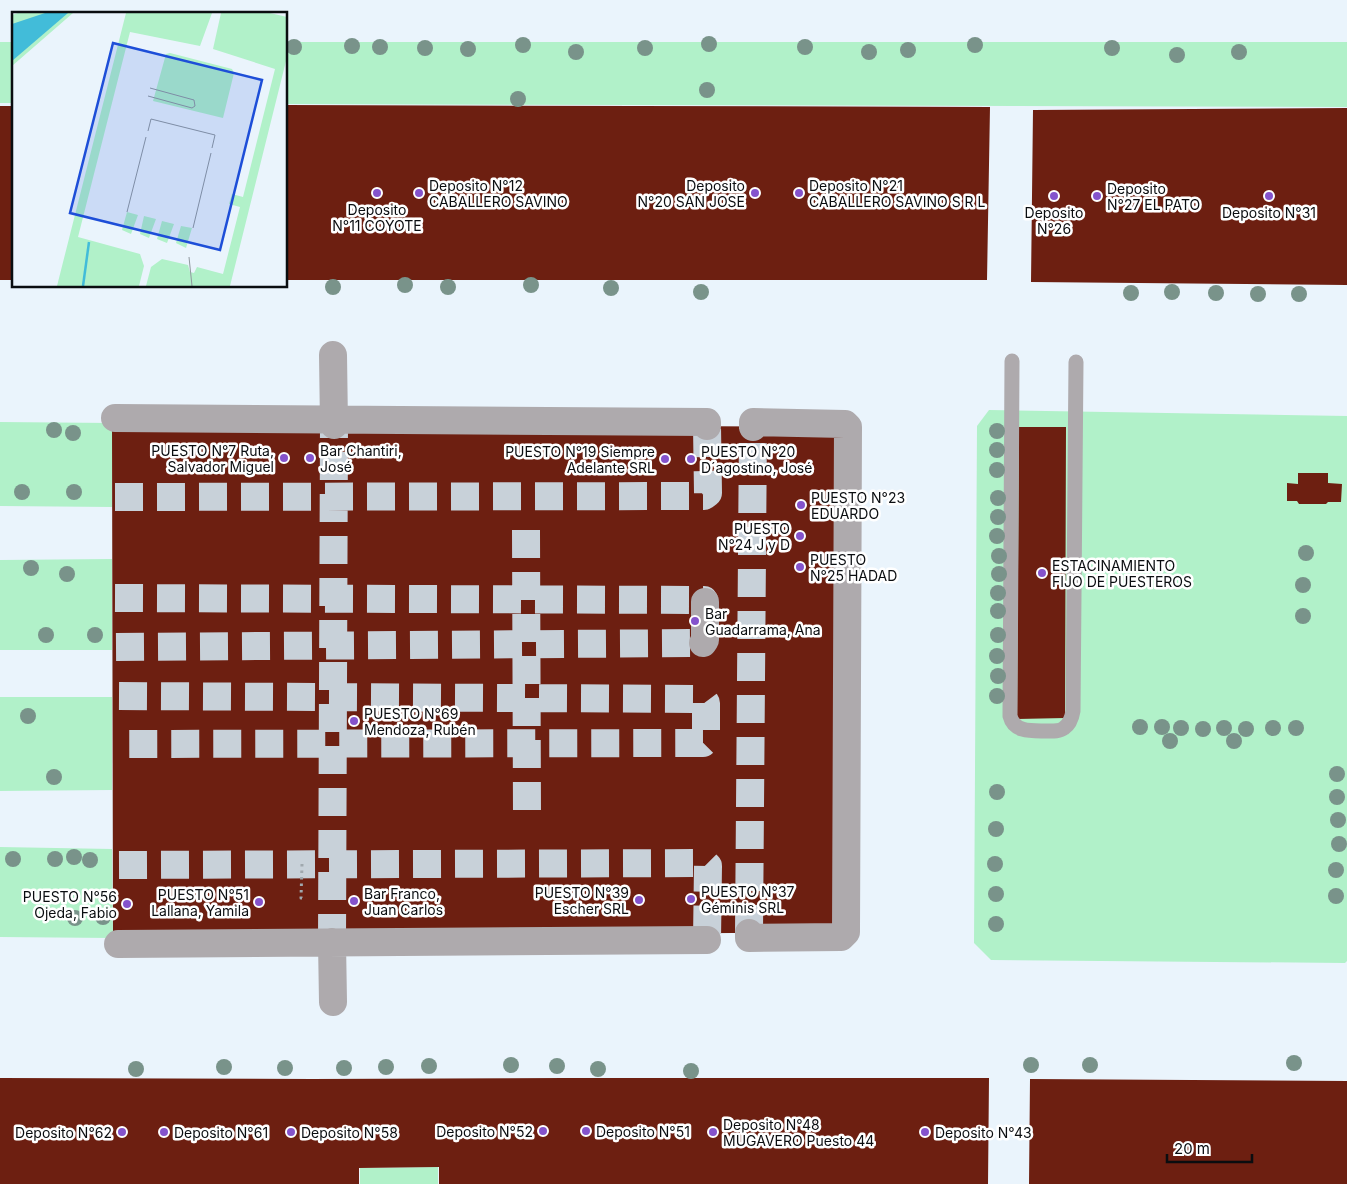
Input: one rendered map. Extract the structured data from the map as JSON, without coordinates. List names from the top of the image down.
{
  "places": [
    "Deposito N°11 COYOTE",
    "Deposito N°12 CABALLERO SAVINO",
    "Deposito N°20 SAN JOSE",
    "Deposito N°21 CABALLERO SAVINO S R L",
    "Deposito N°26",
    "Deposito N°27 EL PATO",
    "Deposito N°31",
    "PUESTO N°7 Ruta, Salvador Miguel",
    "Bar Chantiri, José",
    "PUESTO N°19 Siempre Adelante SRL",
    "PUESTO N°20 D´agostino, José",
    "PUESTO N°23 EDUARDO",
    "PUESTO N°24 J y D",
    "PUESTO N°25 HADAD",
    "ESTACINAMIENTO FIJO DE PUESTEROS",
    "Bar Guadarrama, Ana",
    "PUESTO N°69 Mendoza, Rubén",
    "PUESTO N°37 Géminis SRL",
    "PUESTO N°39 Escher SRL",
    "Bar Franco, Juan Carlos",
    "PUESTO N°51 Lallana, Yamila",
    "PUESTO N°56 Ojeda, Fabio",
    "Deposito N°52",
    "Deposito N°51",
    "Deposito N°62",
    "Deposito N°61",
    "Deposito N°58",
    "Deposito N°48 MUGAVERO Puesto 44",
    "Deposito N°43"
  ],
  "scale_bar": "20 m"
}
